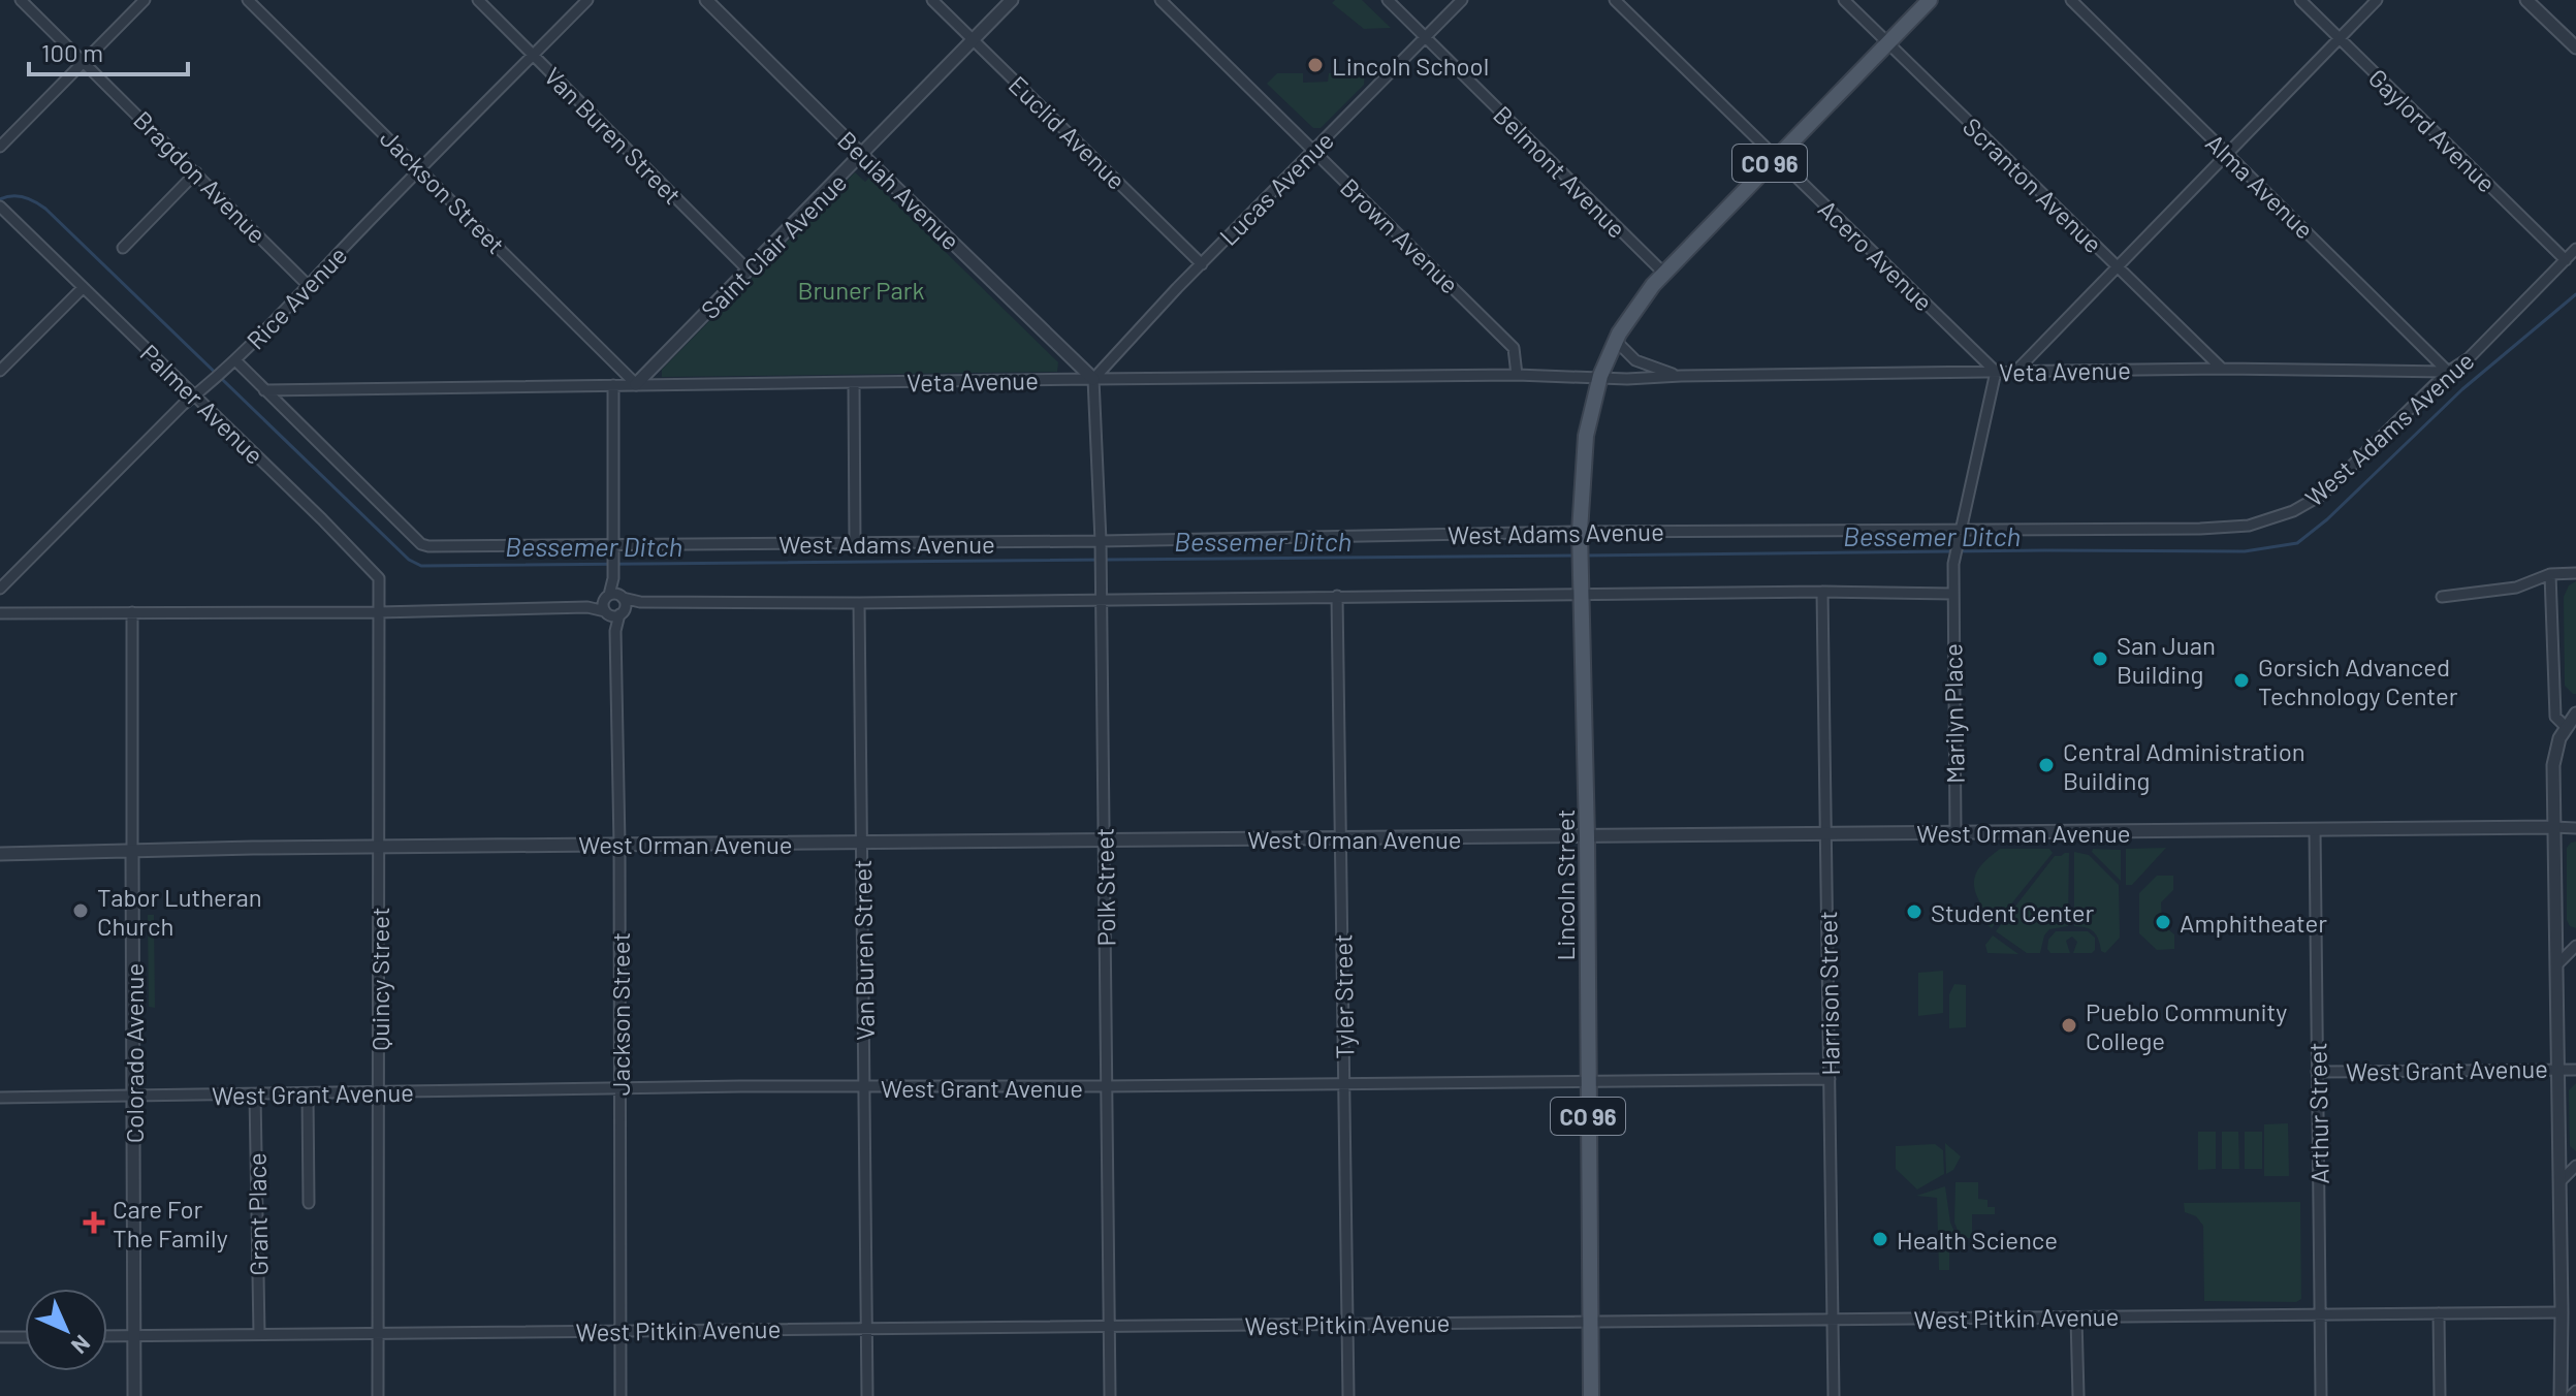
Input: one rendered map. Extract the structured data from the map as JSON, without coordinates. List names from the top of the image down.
{
  "streets": {
    "main road": ["CO 96", "Lincoln Street"],
    "street": [
      "Gaylord Avenue",
      "Euclid Avenue",
      "Van Buren Street",
      "Belmont Avenue",
      "Bragdon Avenue",
      "Scranton Avenue",
      "Alma Avenue",
      "Lucas Avenue",
      "Beulah Avenue",
      "Jackson Street",
      "Brown Avenue",
      "Saint Clair Avenue",
      "Acero Avenue",
      "Rice Avenue",
      "Veta Avenue",
      "Palmer Avenue",
      "West Adams Avenue",
      "Marilyn Place",
      "West Orman Avenue",
      "Polk Street",
      "Quincy Street",
      "Harrison Street",
      "Tyler Street",
      "Colorado Avenue",
      "West Grant Avenue",
      "Arthur Street",
      "Grant Place",
      "West Pitkin Avenue"
    ]
  },
  "crossings": [
    ["Gaylord Avenue", "West Adams Avenue"],
    ["Euclid Avenue", "Lucas Avenue"],
    ["Euclid Avenue", "Saint Clair Avenue"],
    ["Van Buren Street", "Saint Clair Avenue"],
    ["Van Buren Street", "Rice Avenue"],
    ["Van Buren Street", "West Orman Avenue"],
    ["Van Buren Street", "West Grant Avenue"],
    ["Van Buren Street", "West Pitkin Avenue"],
    ["CO 96", "Belmont Avenue"],
    ["CO 96", "Scranton Avenue"],
    ["CO 96", "Acero Avenue"],
    ["CO 96", "Veta Avenue"],
    ["CO 96", "Lincoln Street"],
    ["Belmont Avenue", "Lucas Avenue"],
    ["Bragdon Avenue", "Rice Avenue"],
    ["Scranton Avenue", "Veta Avenue"],
    ["Alma Avenue", "Veta Avenue"],
    ["Alma Avenue", "West Adams Avenue"],
    ["Lucas Avenue", "Beulah Avenue"],
    ["Lucas Avenue", "Brown Avenue"],
    ["Lucas Avenue", "Veta Avenue"],
    ["Lucas Avenue", "Polk Street"],
    ["Beulah Avenue", "Saint Clair Avenue"],
    ["Beulah Avenue", "Veta Avenue"],
    ["Beulah Avenue", "Polk Street"],
    ["Jackson Street", "Saint Clair Avenue"],
    ["Jackson Street", "Rice Avenue"],
    ["Jackson Street", "Veta Avenue"],
    ["Jackson Street", "West Adams Avenue"],
    ["Jackson Street", "West Orman Avenue"],
    ["Jackson Street", "West Grant Avenue"],
    ["Jackson Street", "West Pitkin Avenue"],
    ["Brown Avenue", "Veta Avenue"],
    ["Saint Clair Avenue", "Veta Avenue"],
    ["Acero Avenue", "Veta Avenue"],
    ["Rice Avenue", "Palmer Avenue"],
    ["Veta Avenue", "West Adams Avenue"],
    ["Veta Avenue", "Lincoln Street"],
    ["Veta Avenue", "Polk Street"],
    ["Palmer Avenue", "Quincy Street"],
    ["West Adams Avenue", "Marilyn Place"],
    ["West Adams Avenue", "Lincoln Street"],
    ["West Adams Avenue", "Polk Street"],
    ["Marilyn Place", "West Orman Avenue"],
    ["West Orman Avenue", "Lincoln Street"],
    ["West Orman Avenue", "Polk Street"],
    ["West Orman Avenue", "Quincy Street"],
    ["West Orman Avenue", "Harrison Street"],
    ["West Orman Avenue", "Tyler Street"],
    ["West Orman Avenue", "Colorado Avenue"],
    ["West Orman Avenue", "Arthur Street"],
    ["Lincoln Street", "West Grant Avenue"],
    ["Lincoln Street", "West Pitkin Avenue"],
    ["Polk Street", "West Grant Avenue"],
    ["Polk Street", "West Pitkin Avenue"],
    ["Quincy Street", "West Grant Avenue"],
    ["Quincy Street", "West Pitkin Avenue"],
    ["Harrison Street", "West Grant Avenue"],
    ["Harrison Street", "West Pitkin Avenue"],
    ["Tyler Street", "West Grant Avenue"],
    ["Tyler Street", "West Pitkin Avenue"],
    ["Colorado Avenue", "West Grant Avenue"],
    ["Colorado Avenue", "West Pitkin Avenue"],
    ["West Grant Avenue", "Arthur Street"],
    ["West Grant Avenue", "Grant Place"],
    ["Arthur Street", "West Pitkin Avenue"],
    ["Grant Place", "West Pitkin Avenue"]
  ],
  "water": ["Bessemer Ditch"],
  "parks": ["Bruner Park"],
  "places": {
    "other": [
      "Lincoln School",
      "San Juan Building",
      "Gorsich Advanced Technology Center",
      "Central Administration Building",
      "Tabor Lutheran Church",
      "Student Center",
      "Amphitheater",
      "Pueblo Community College",
      "Health Science"
    ],
    "health": ["Care For The Family"]
  },
  "scale_bar": "100 m",
  "north": "bottom right"
}
